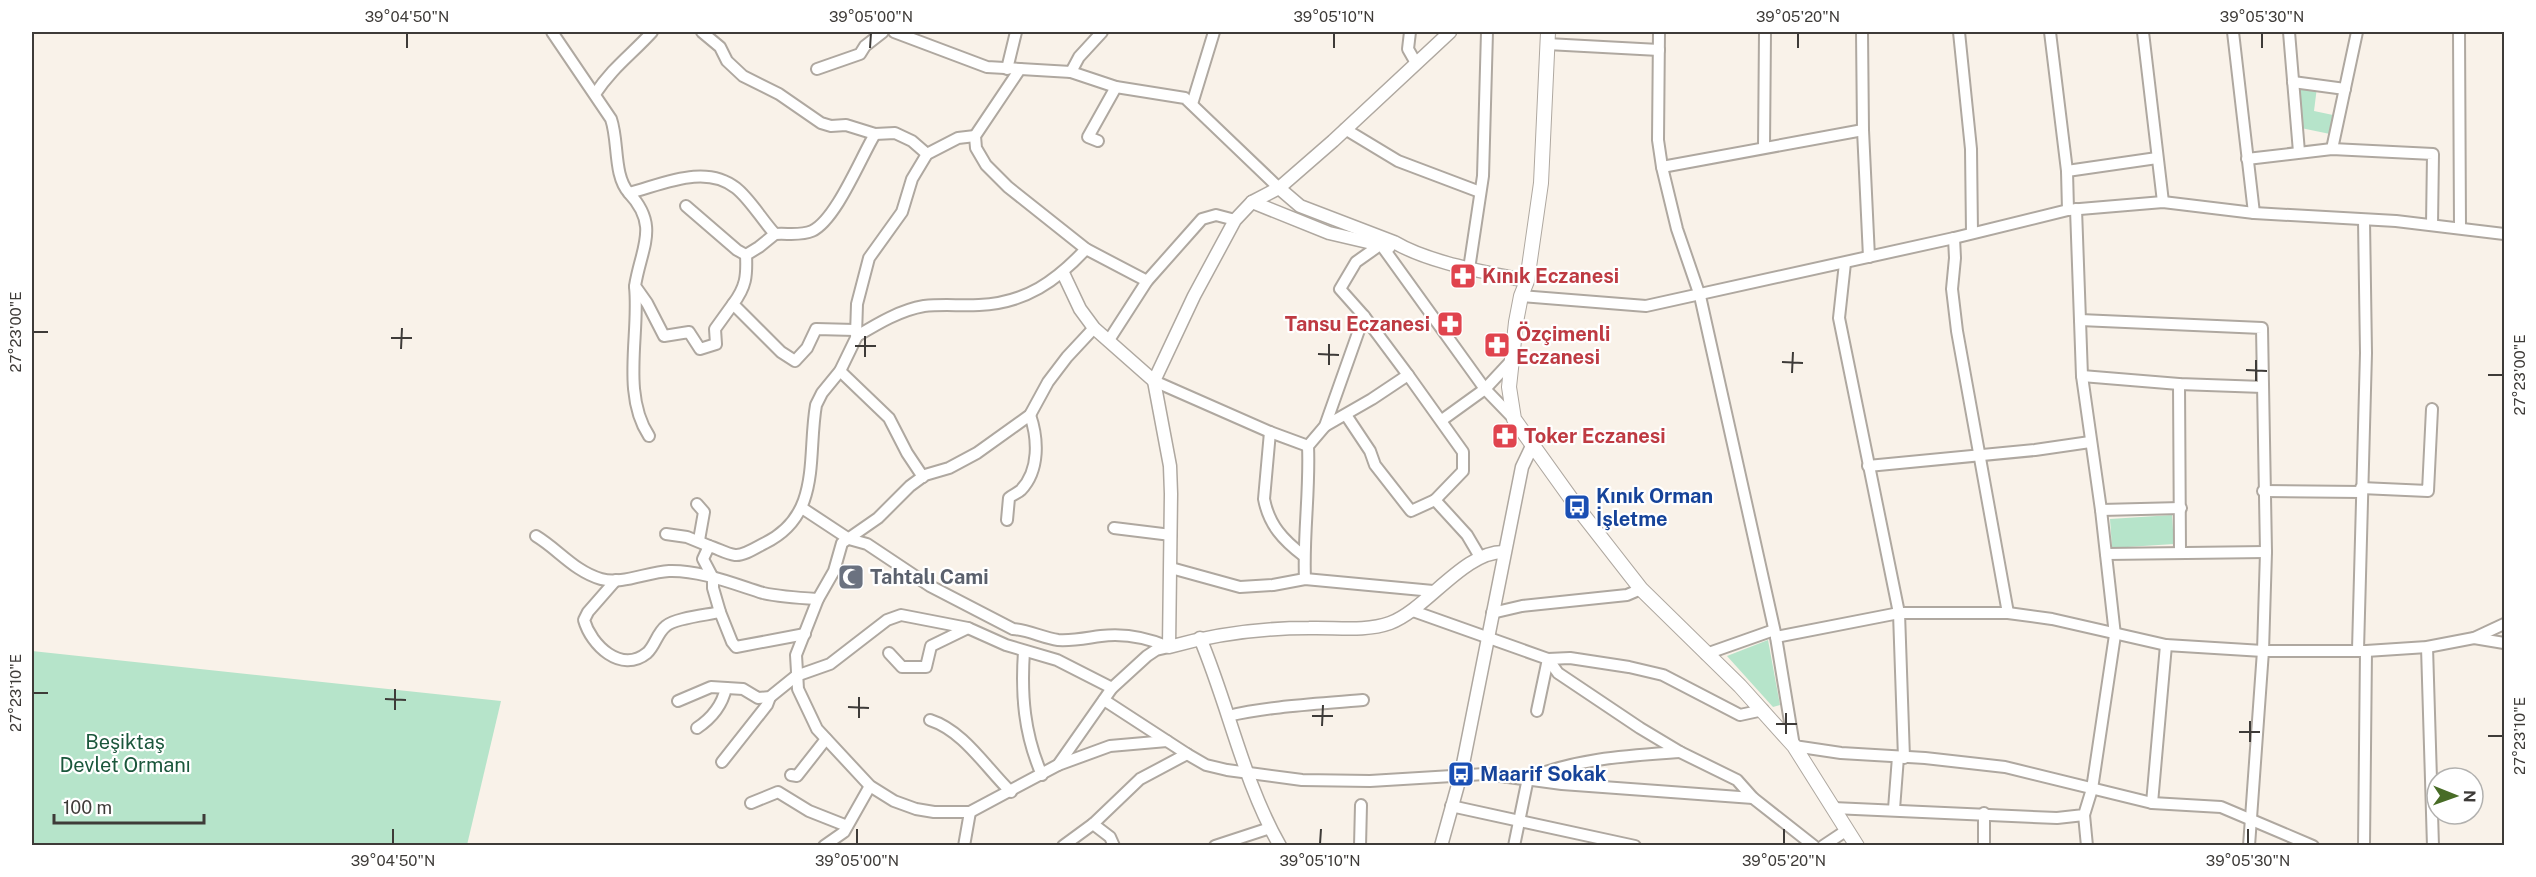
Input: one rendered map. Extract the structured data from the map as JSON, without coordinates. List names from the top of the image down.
{
  "parks": ["Beşiktaş Devlet Ormanı"],
  "places": {
    "pharmacy": [
      "Kınık Eczanesi",
      "Tansu Eczanesi",
      "Özçimenli Eczanesi",
      "Toker Eczanesi"
    ],
    "bus stop": ["Kınık Orman İşletme", "Maarif Sokak"],
    "mosque": ["Tahtalı Cami"]
  },
  "scale_bar": "100 m",
  "north": "right",
  "coordinates": [
    "39°04'50\"N",
    "39°05'00\"N",
    "39°05'10\"N",
    "39°05'20\"N",
    "39°05'30\"N",
    "27°23'00\"E",
    "27°23'10\"E"
  ]
}
